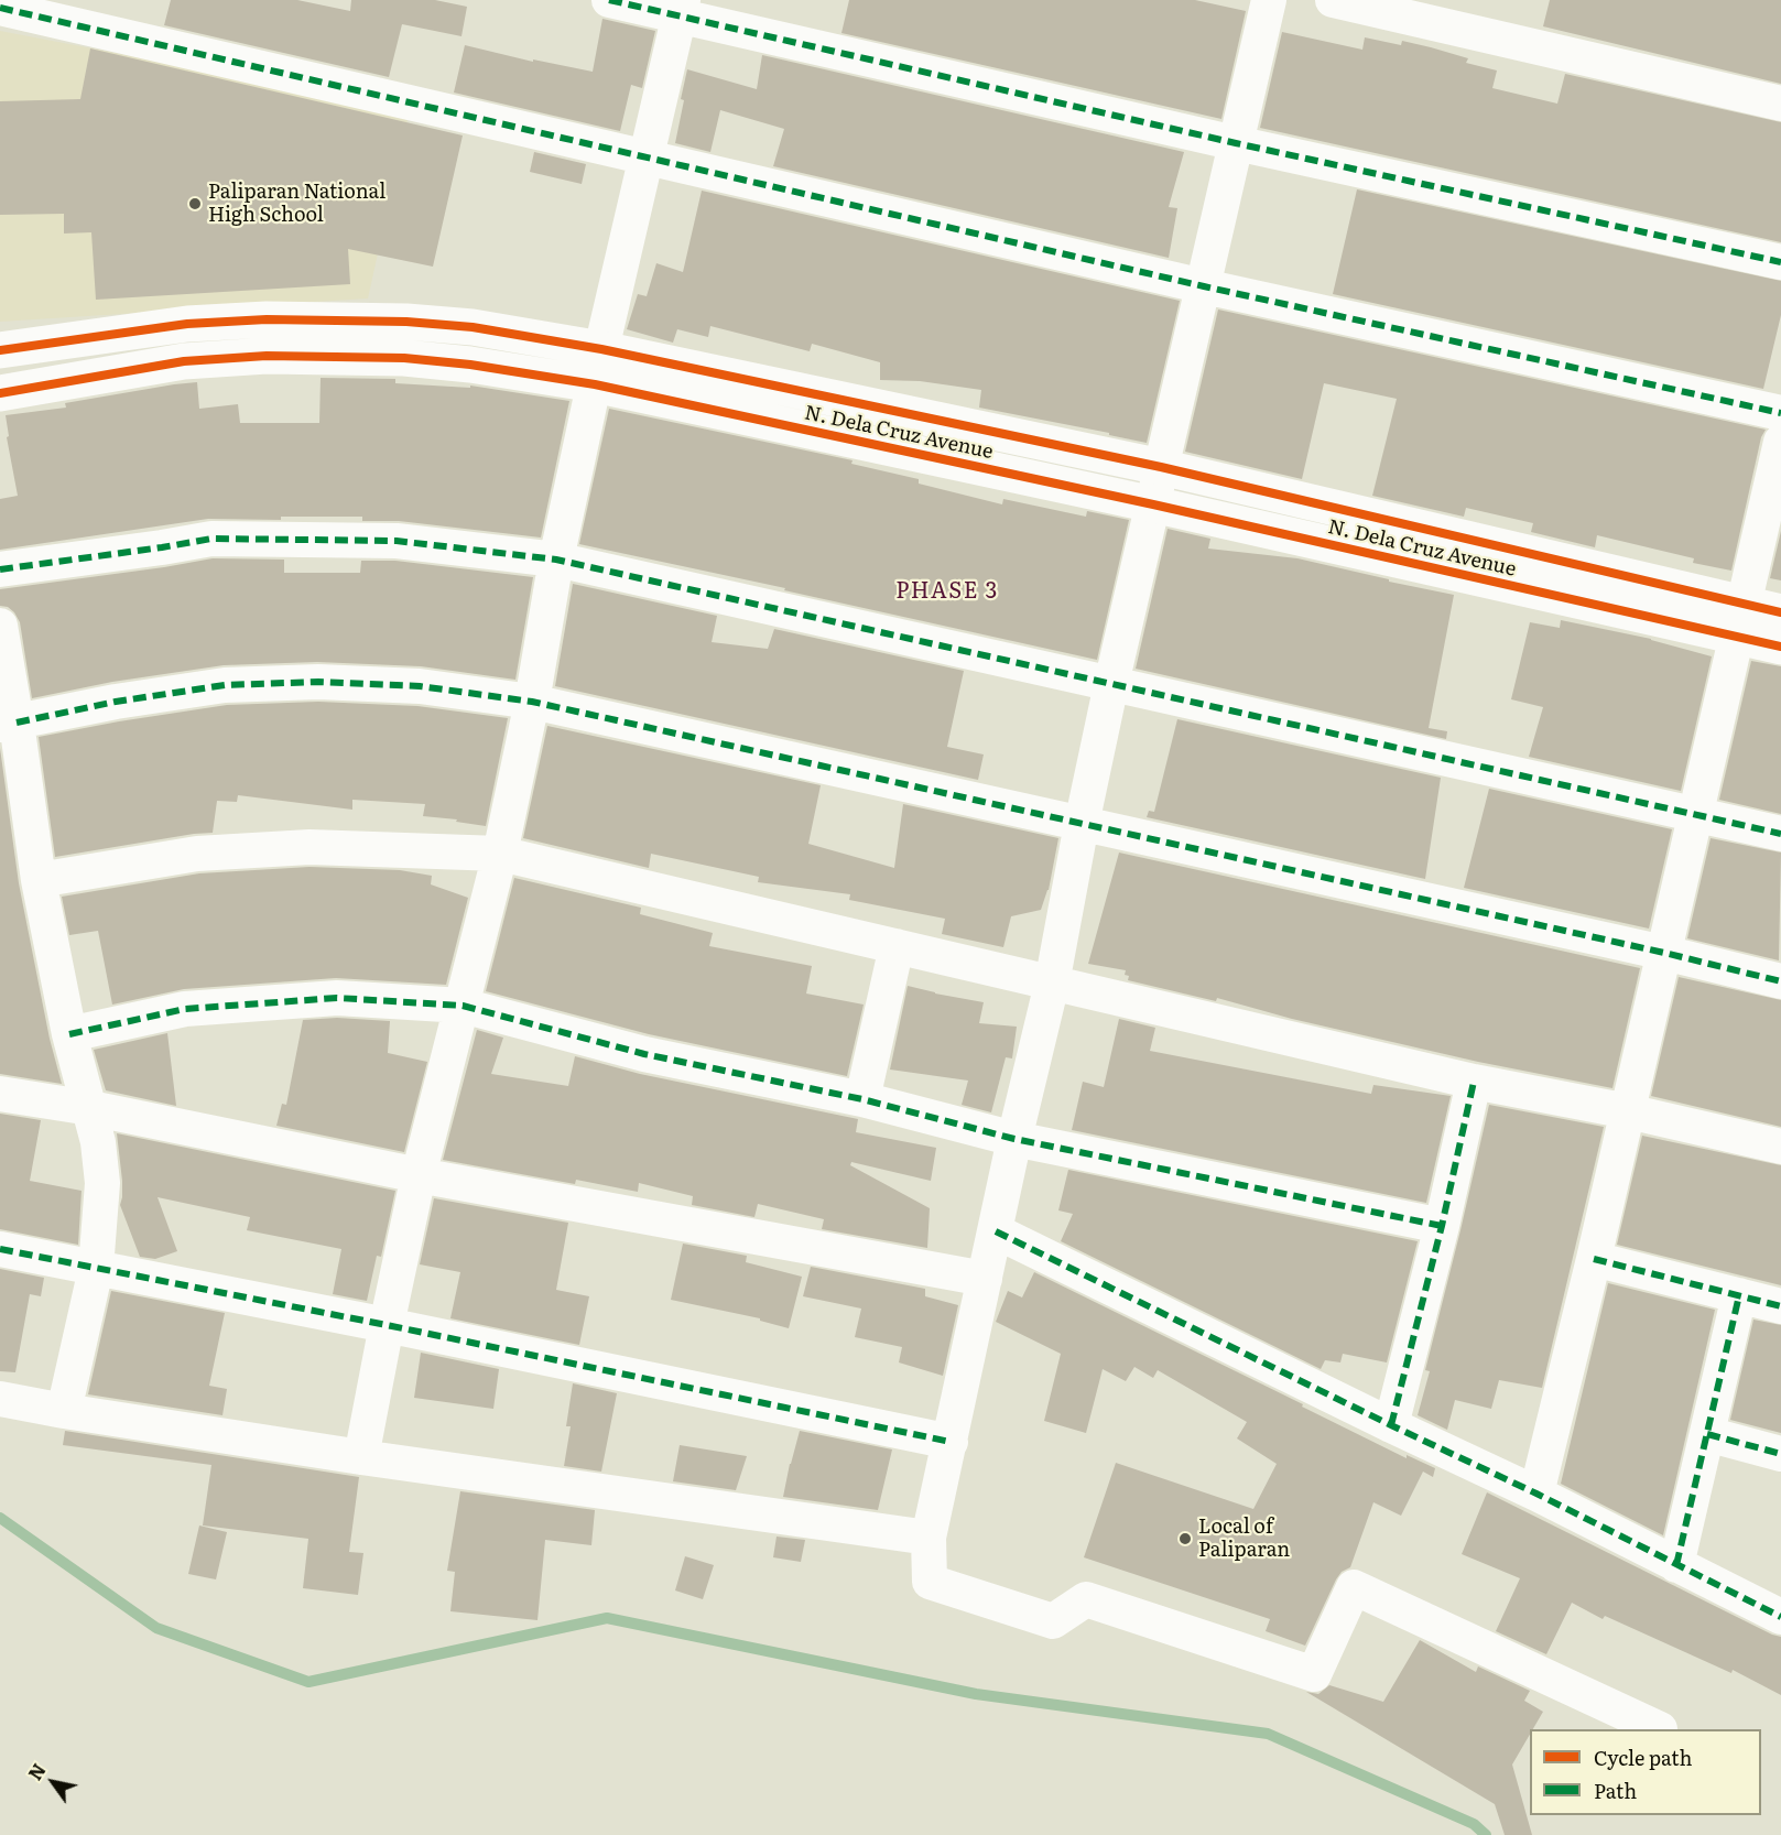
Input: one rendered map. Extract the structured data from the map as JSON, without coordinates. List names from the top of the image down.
{
  "streets": {
    "street": ["N. Dela Cruz Avenue"]
  },
  "districts": ["PHASE 3"],
  "places": ["Paliparan National High School", "Local of Paliparan"],
  "legend": ["Cycle path", "Path"],
  "north": "top left"
}
